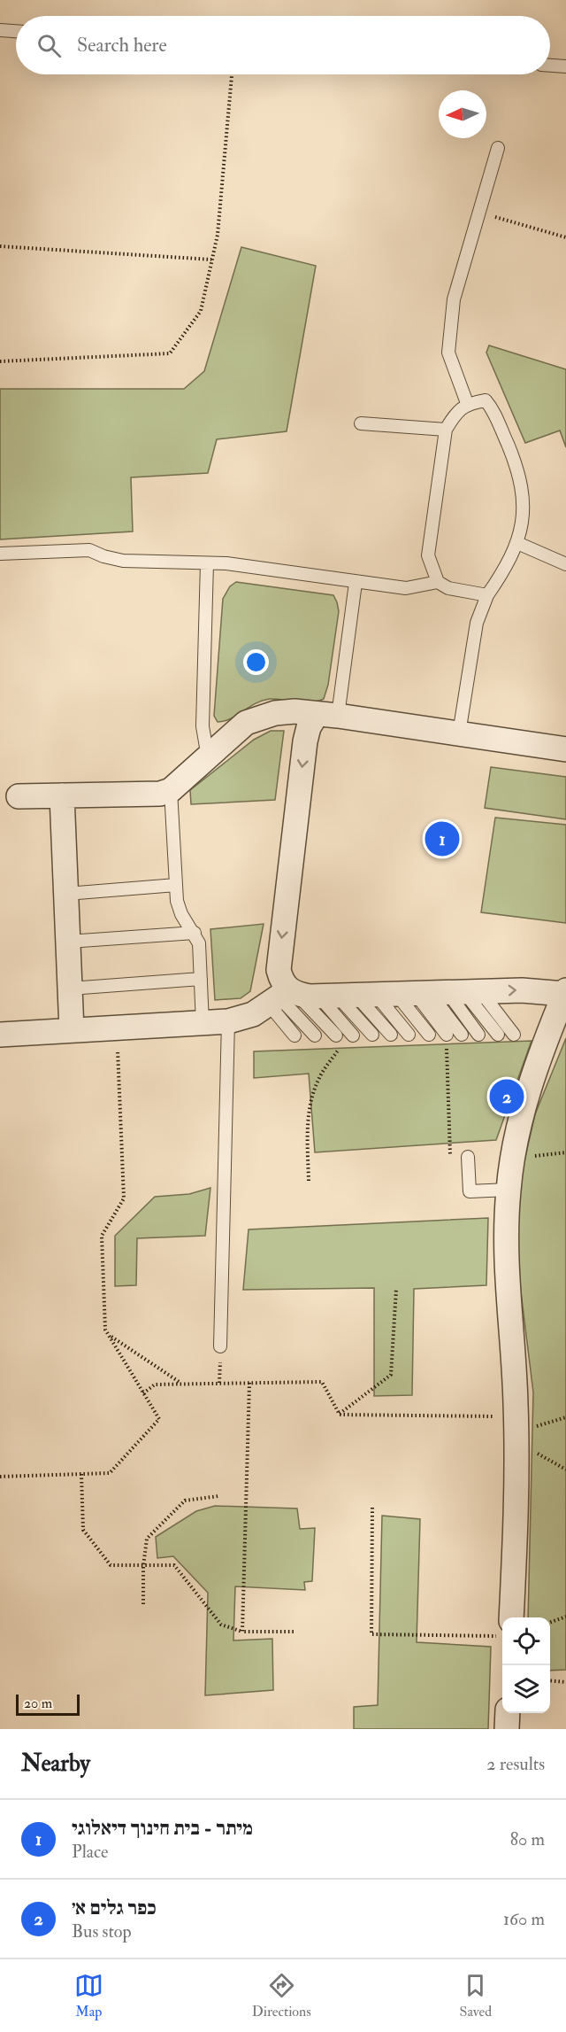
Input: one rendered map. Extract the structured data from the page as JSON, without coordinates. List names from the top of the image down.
{
  "scale_bar": "20 m",
  "north": "left",
  "page": {
    "search": "Search here",
    "pins": ["1", "2"],
    "scale": "20 m",
    "heading": ["Nearby", "2 results"],
    "list": [
      {
        "mark": "1",
        "name": "מיתר - בית חינוך דיאלוגי",
        "note": "Place",
        "value": "80 m"
      },
      {
        "mark": "2",
        "name": "כפר גלים א׳",
        "note": "Bus stop",
        "value": "160 m"
      }
    ],
    "nav": ["Map", "Directions", "Saved"]
  }
}
